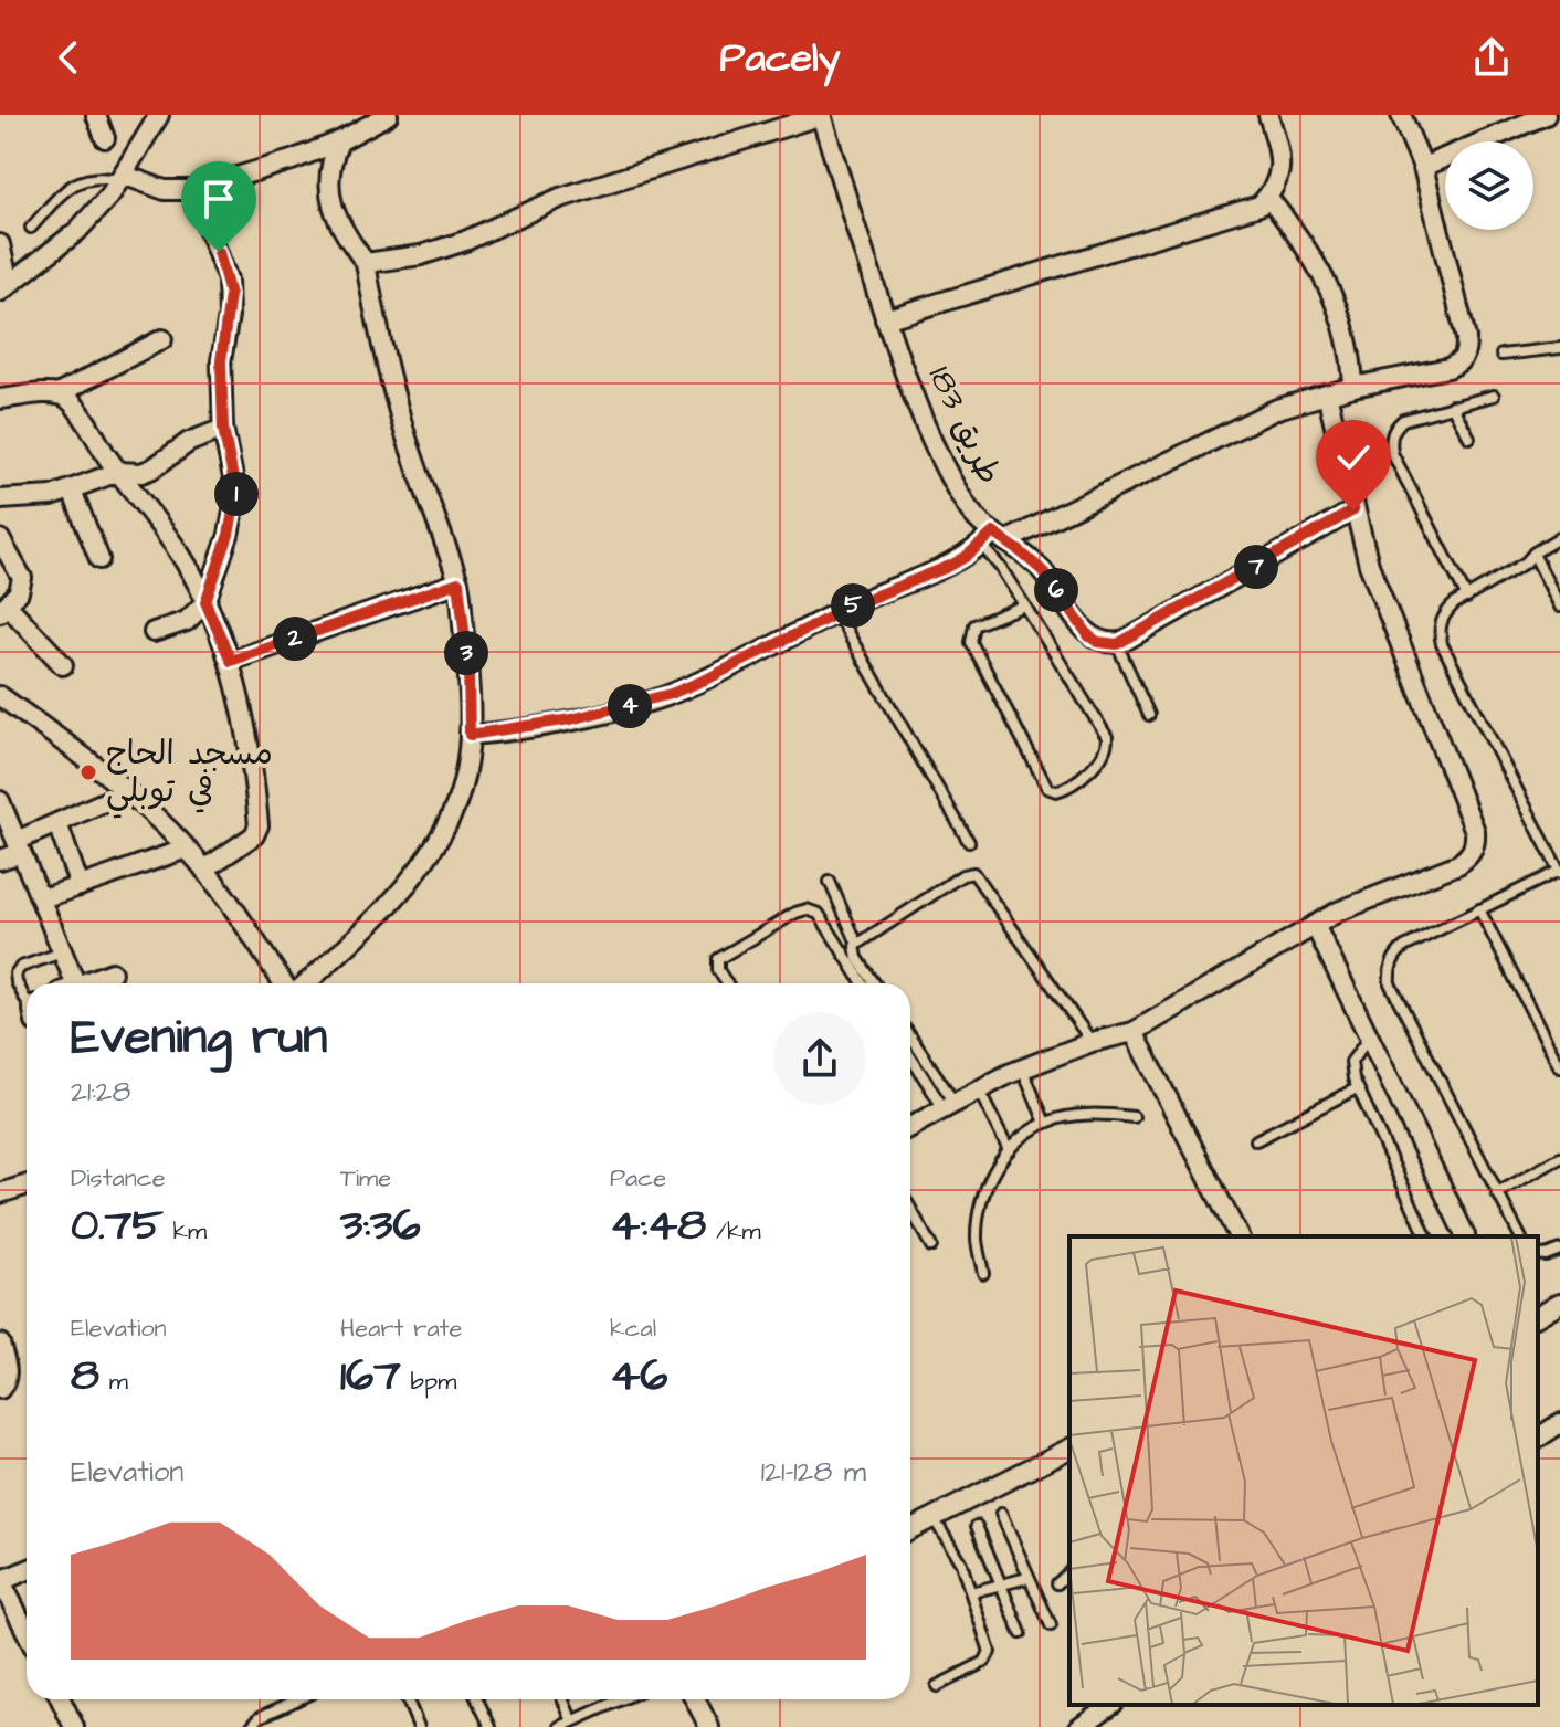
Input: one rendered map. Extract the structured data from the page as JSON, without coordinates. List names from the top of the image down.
{
  "streets": {
    "street": ["طريق 183"]
  },
  "places": ["مسجد الحاج في توبلي"],
  "page": {
    "header": "Pacely",
    "pins": [
      "1",
      "7",
      "6",
      "5",
      "2",
      "3",
      "4"
    ],
    "heading": ["Evening run", "21:28"],
    "stats": [
      ["Distance", "0.75 km"],
      ["Time", "3:36"],
      ["Pace", "4:48 /km"],
      ["Elevation", "8 m"],
      ["Heart rate", "167 bpm"],
      ["kcal", "46"]
    ],
    "chart": ["Elevation", "121–128 m"]
  }
}
